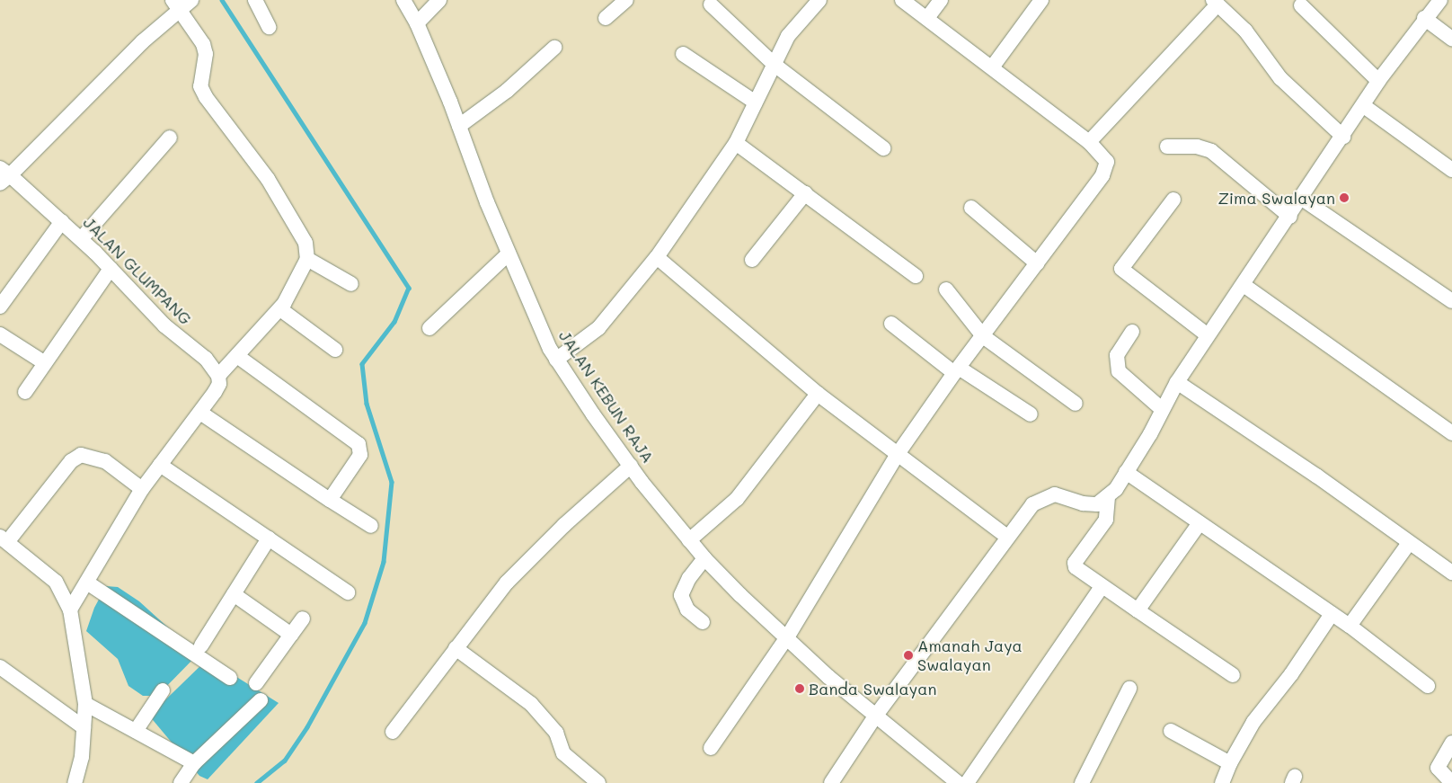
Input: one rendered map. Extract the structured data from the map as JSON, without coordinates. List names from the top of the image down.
{
  "streets": {
    "street": ["JALAN GLUMPANG", "JALAN KEBUN RAJA"]
  },
  "places": ["Zima Swalayan", "Amanah Jaya Swalayan", "Banda Swalayan"]
}
